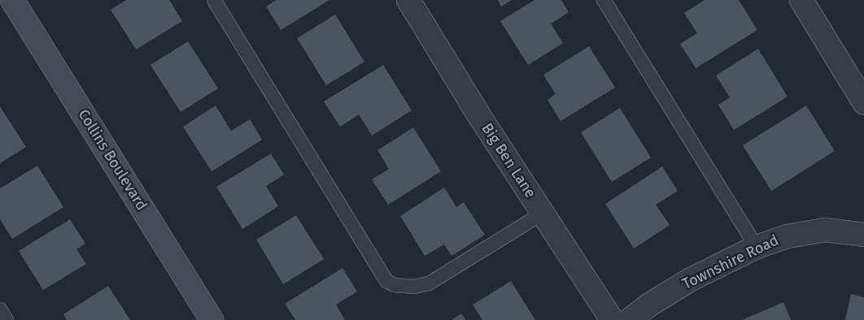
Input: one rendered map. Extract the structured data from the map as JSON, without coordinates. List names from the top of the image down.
{
  "streets": {
    "street": ["Collins Boulevard", "Big Ben Lane", "Townshire Road"]
  }
}
